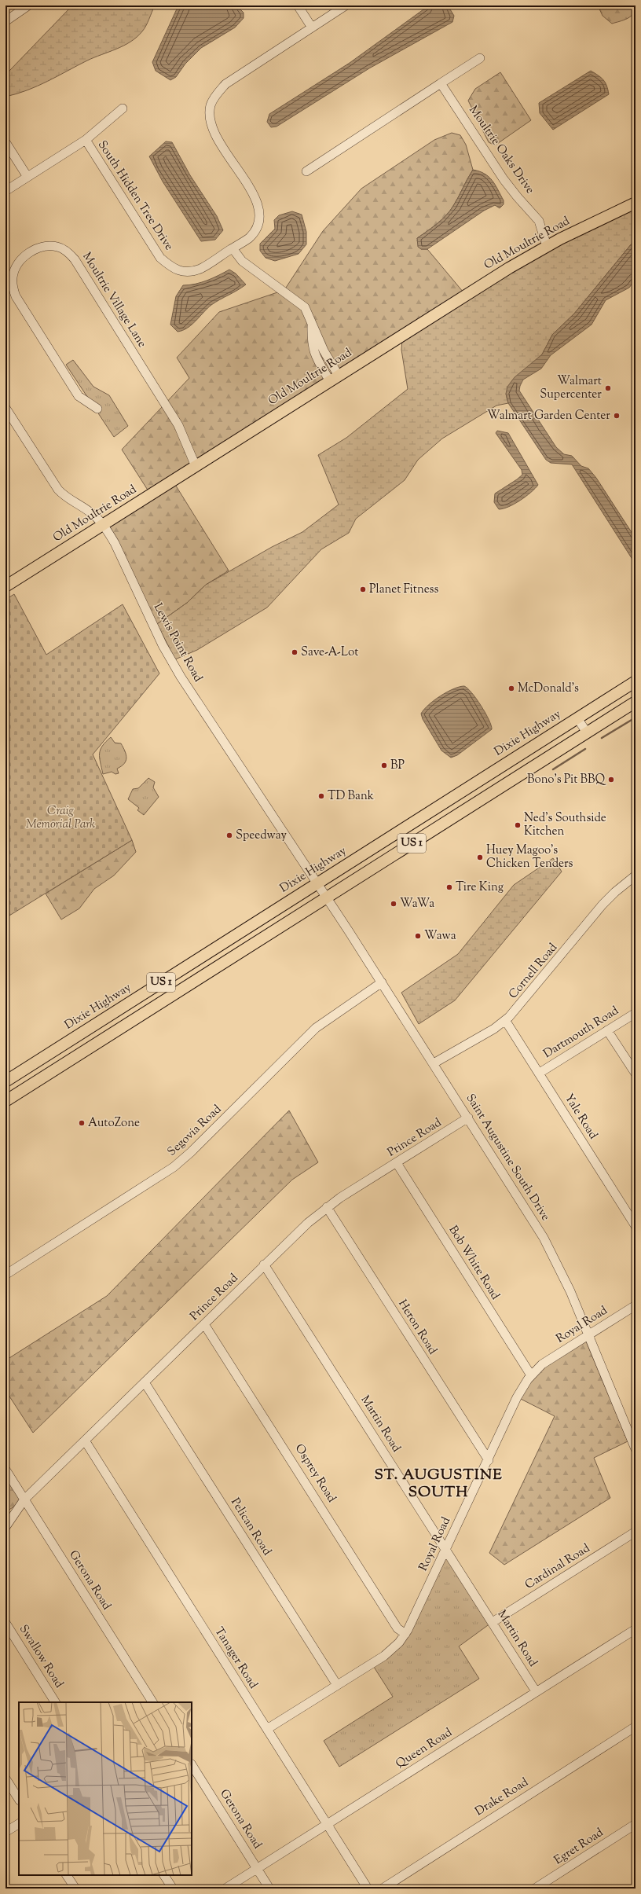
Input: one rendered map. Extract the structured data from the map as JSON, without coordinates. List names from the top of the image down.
{
  "streets": {
    "main road": ["Old Moultrie Road", "Dixie Highway", "US 1"],
    "street": [
      "Moultrie Oaks Drive",
      "South Hidden Tree Drive",
      "Moultrie Village Lane",
      "Lewis Point Road",
      "Cornell Road",
      "Dartmouth Road",
      "Yale Road",
      "Segovia Road",
      "Prince Road",
      "Saint Augustine South Drive",
      "Bob White Road",
      "Royal Road",
      "Heron Road",
      "Martin Road",
      "Osprey Road",
      "Pelican Road",
      "Cardinal Road",
      "Gerona Road",
      "Swallow Road",
      "Tanager Road",
      "Queen Road",
      "Drake Road",
      "Egret Road"
    ]
  },
  "crossings": [
    ["Moultrie Oaks Drive", "Old Moultrie Road"],
    ["Old Moultrie Road", "Moultrie Village Lane"],
    ["Old Moultrie Road", "Lewis Point Road"],
    ["Lewis Point Road", "Dixie Highway"],
    ["Lewis Point Road", "US 1"],
    ["Lewis Point Road", "Saint Augustine South Drive"],
    ["US 1", "Saint Augustine South Drive"],
    ["Cornell Road", "Yale Road"],
    ["Cornell Road", "Saint Augustine South Drive"],
    ["Dartmouth Road", "Yale Road"],
    ["Segovia Road", "Saint Augustine South Drive"],
    ["Prince Road", "Saint Augustine South Drive"],
    ["Prince Road", "Bob White Road"],
    ["Prince Road", "Heron Road"],
    ["Prince Road", "Martin Road"],
    ["Prince Road", "Osprey Road"],
    ["Prince Road", "Pelican Road"],
    ["Prince Road", "Gerona Road"],
    ["Prince Road", "Tanager Road"],
    ["Saint Augustine South Drive", "Royal Road"],
    ["Bob White Road", "Royal Road"],
    ["Royal Road", "Heron Road"],
    ["Royal Road", "Martin Road"],
    ["Royal Road", "Osprey Road"],
    ["Royal Road", "Pelican Road"],
    ["Royal Road", "Tanager Road"],
    ["Martin Road", "Cardinal Road"],
    ["Martin Road", "Queen Road"],
    ["Gerona Road", "Queen Road"],
    ["Tanager Road", "Queen Road"]
  ],
  "districts": ["ST. AUGUSTINE SOUTH"],
  "parks": ["Craig Memorial Park"],
  "places": [
    "Walmart Supercenter",
    "Walmart Garden Center",
    "Planet Fitness",
    "Save-A-Lot",
    "McDonald's",
    "BP",
    "Bono's Pit BBQ",
    "TD Bank",
    "Ned's Southside Kitchen",
    "Speedway",
    "Huey Magoo's Chicken Tenders",
    "Tire King",
    "WaWa",
    "Wawa",
    "AutoZone"
  ]
}
